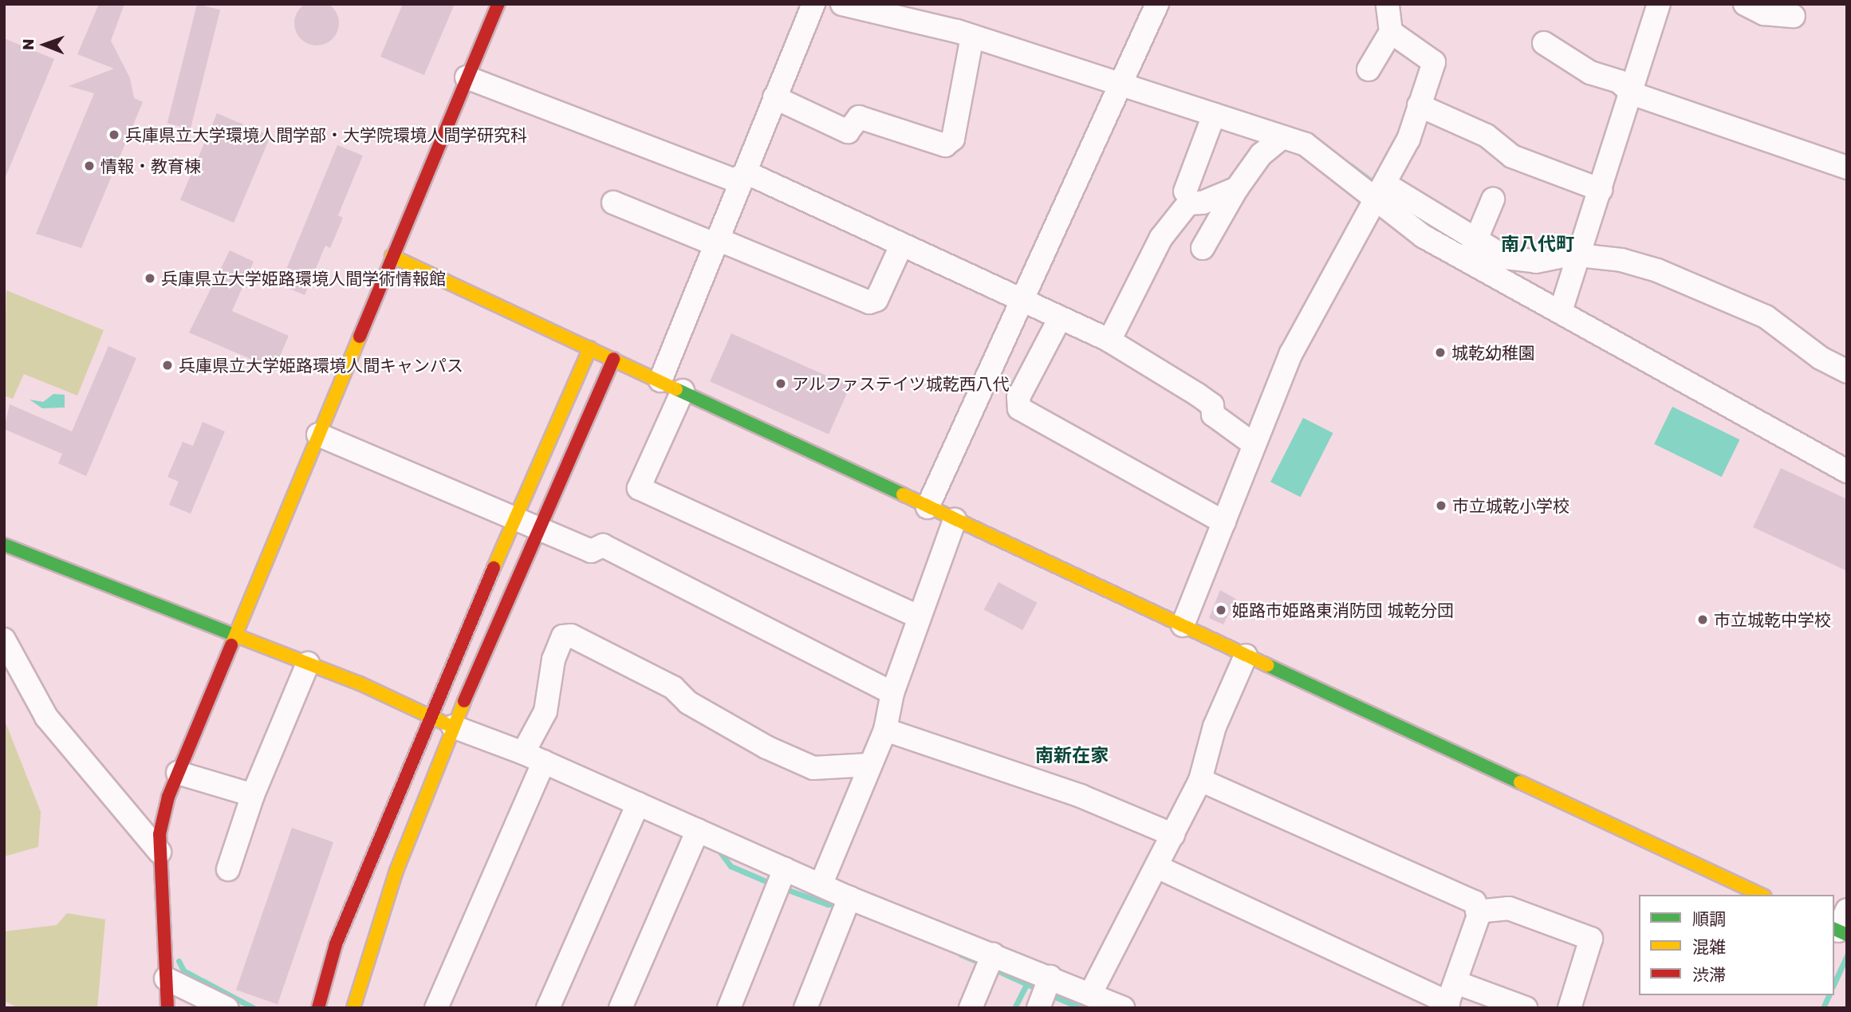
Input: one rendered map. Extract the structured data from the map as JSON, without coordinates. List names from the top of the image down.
{
  "districts": ["南八代町", "南新在家"],
  "places": [
    "兵庫県立大学環境人間学部・大学院環境人間学研究科",
    "情報・教育棟",
    "兵庫県立大学姫路環境人間学術情報館",
    "城乾幼稚園",
    "兵庫県立大学姫路環境人間キャンパス",
    "アルファステイツ城乾西八代",
    "市立城乾小学校",
    "姫路市姫路東消防団 城乾分団",
    "市立城乾中学校"
  ],
  "legend": ["順調", "混雑", "渋滞"],
  "north": "left"
}
